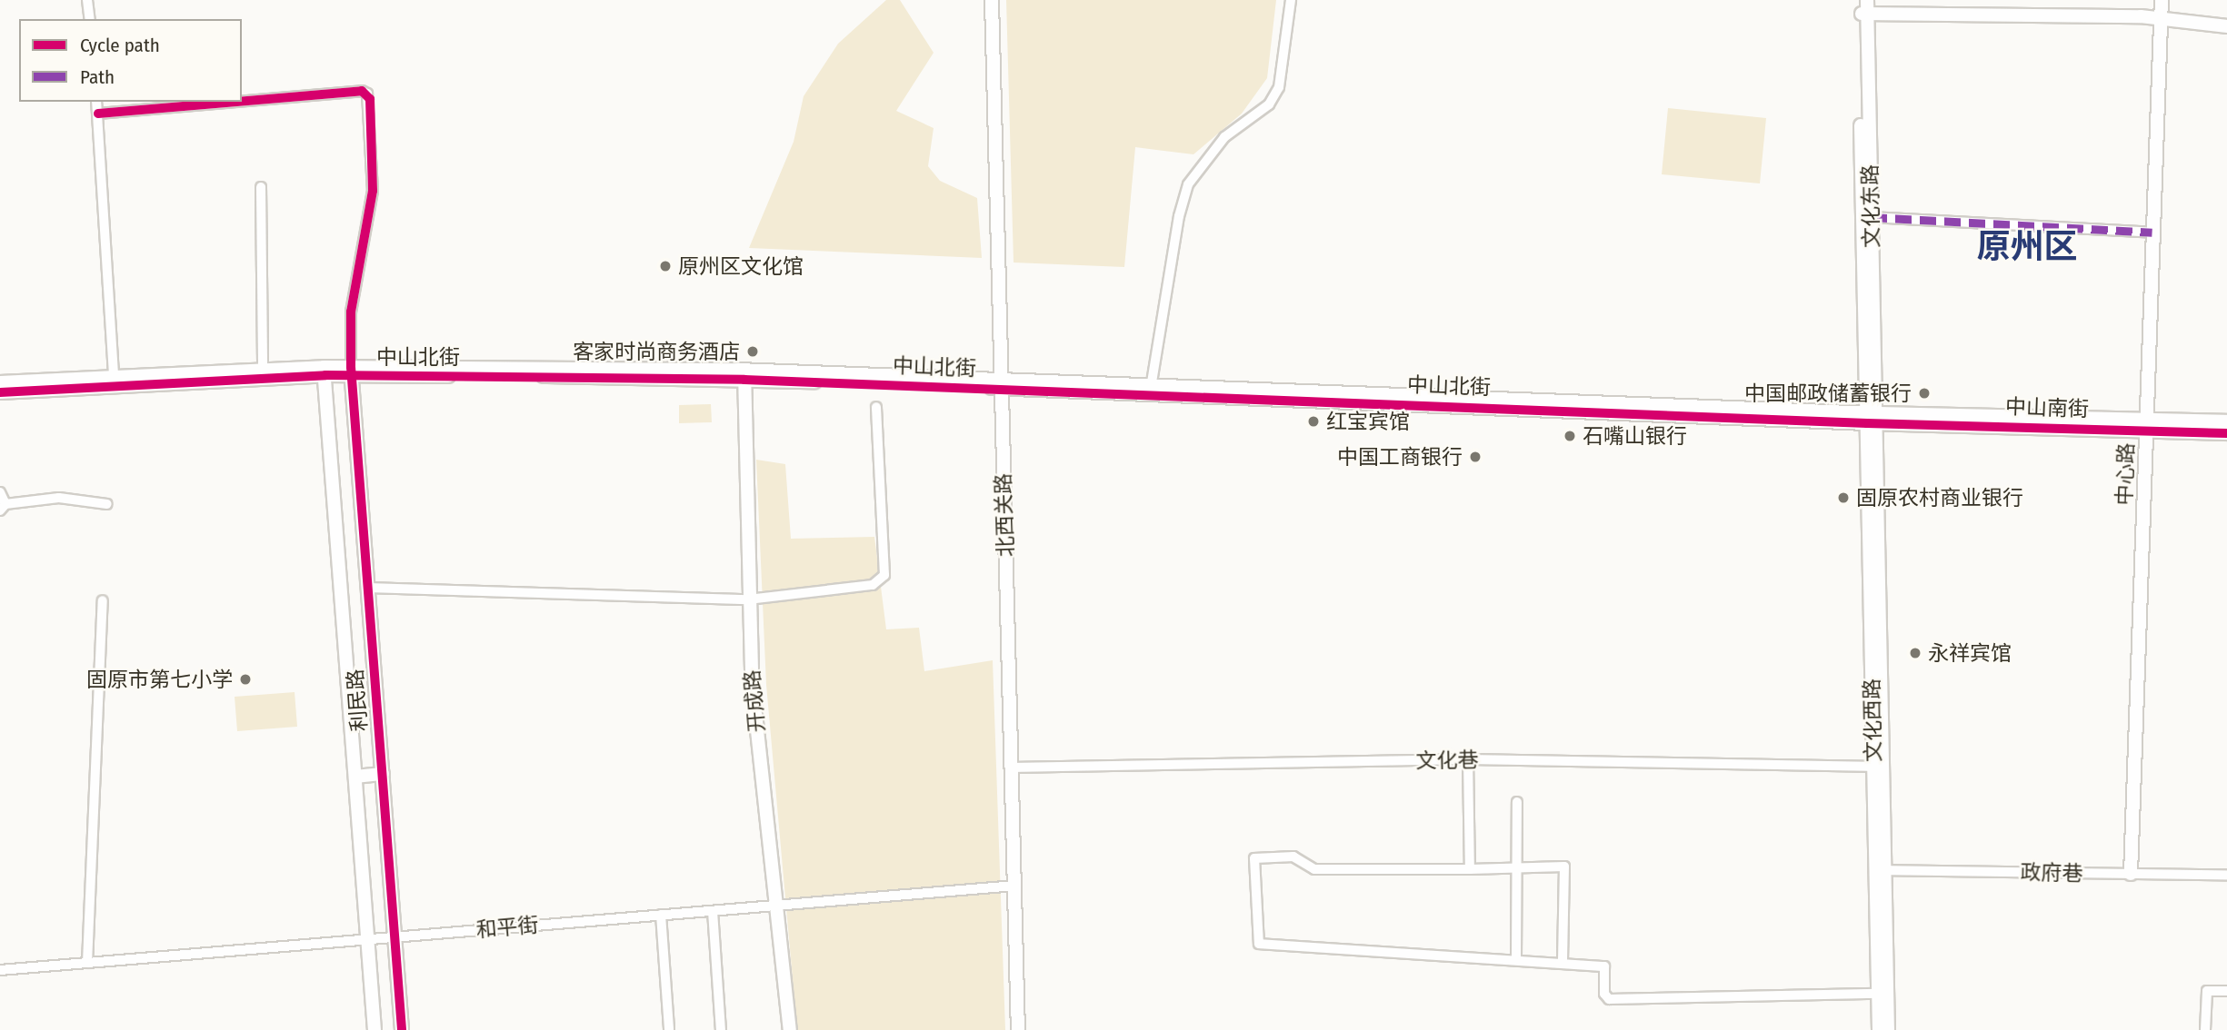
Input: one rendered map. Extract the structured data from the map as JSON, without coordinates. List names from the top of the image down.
{
  "streets": {
    "street": [
      "文化东路",
      "中山北街",
      "中山南街",
      "中心路",
      "北西关路",
      "利民路",
      "开成路",
      "文化西路",
      "文化巷",
      "政府巷",
      "和平街"
    ]
  },
  "crossings": [
    ["文化东路", "中山北街"],
    ["文化东路", "中山南街"],
    ["文化东路", "文化西路"],
    ["中山北街", "中山南街"],
    ["中山北街", "北西关路"],
    ["中山北街", "利民路"],
    ["中山北街", "开成路"],
    ["中山北街", "文化西路"],
    ["中山南街", "中心路"],
    ["中山南街", "文化西路"],
    ["中心路", "政府巷"],
    ["北西关路", "文化巷"],
    ["北西关路", "和平街"],
    ["利民路", "和平街"],
    ["开成路", "和平街"],
    ["文化西路", "文化巷"],
    ["文化西路", "政府巷"]
  ],
  "districts": ["原州区"],
  "places": [
    "原州区文化馆",
    "客家时尚商务酒店",
    "中国邮政储蓄银行",
    "红宝宾馆",
    "石嘴山银行",
    "中国工商银行",
    "固原农村商业银行",
    "永祥宾馆",
    "固原市第七小学"
  ],
  "legend": ["Cycle path", "Path"]
}
